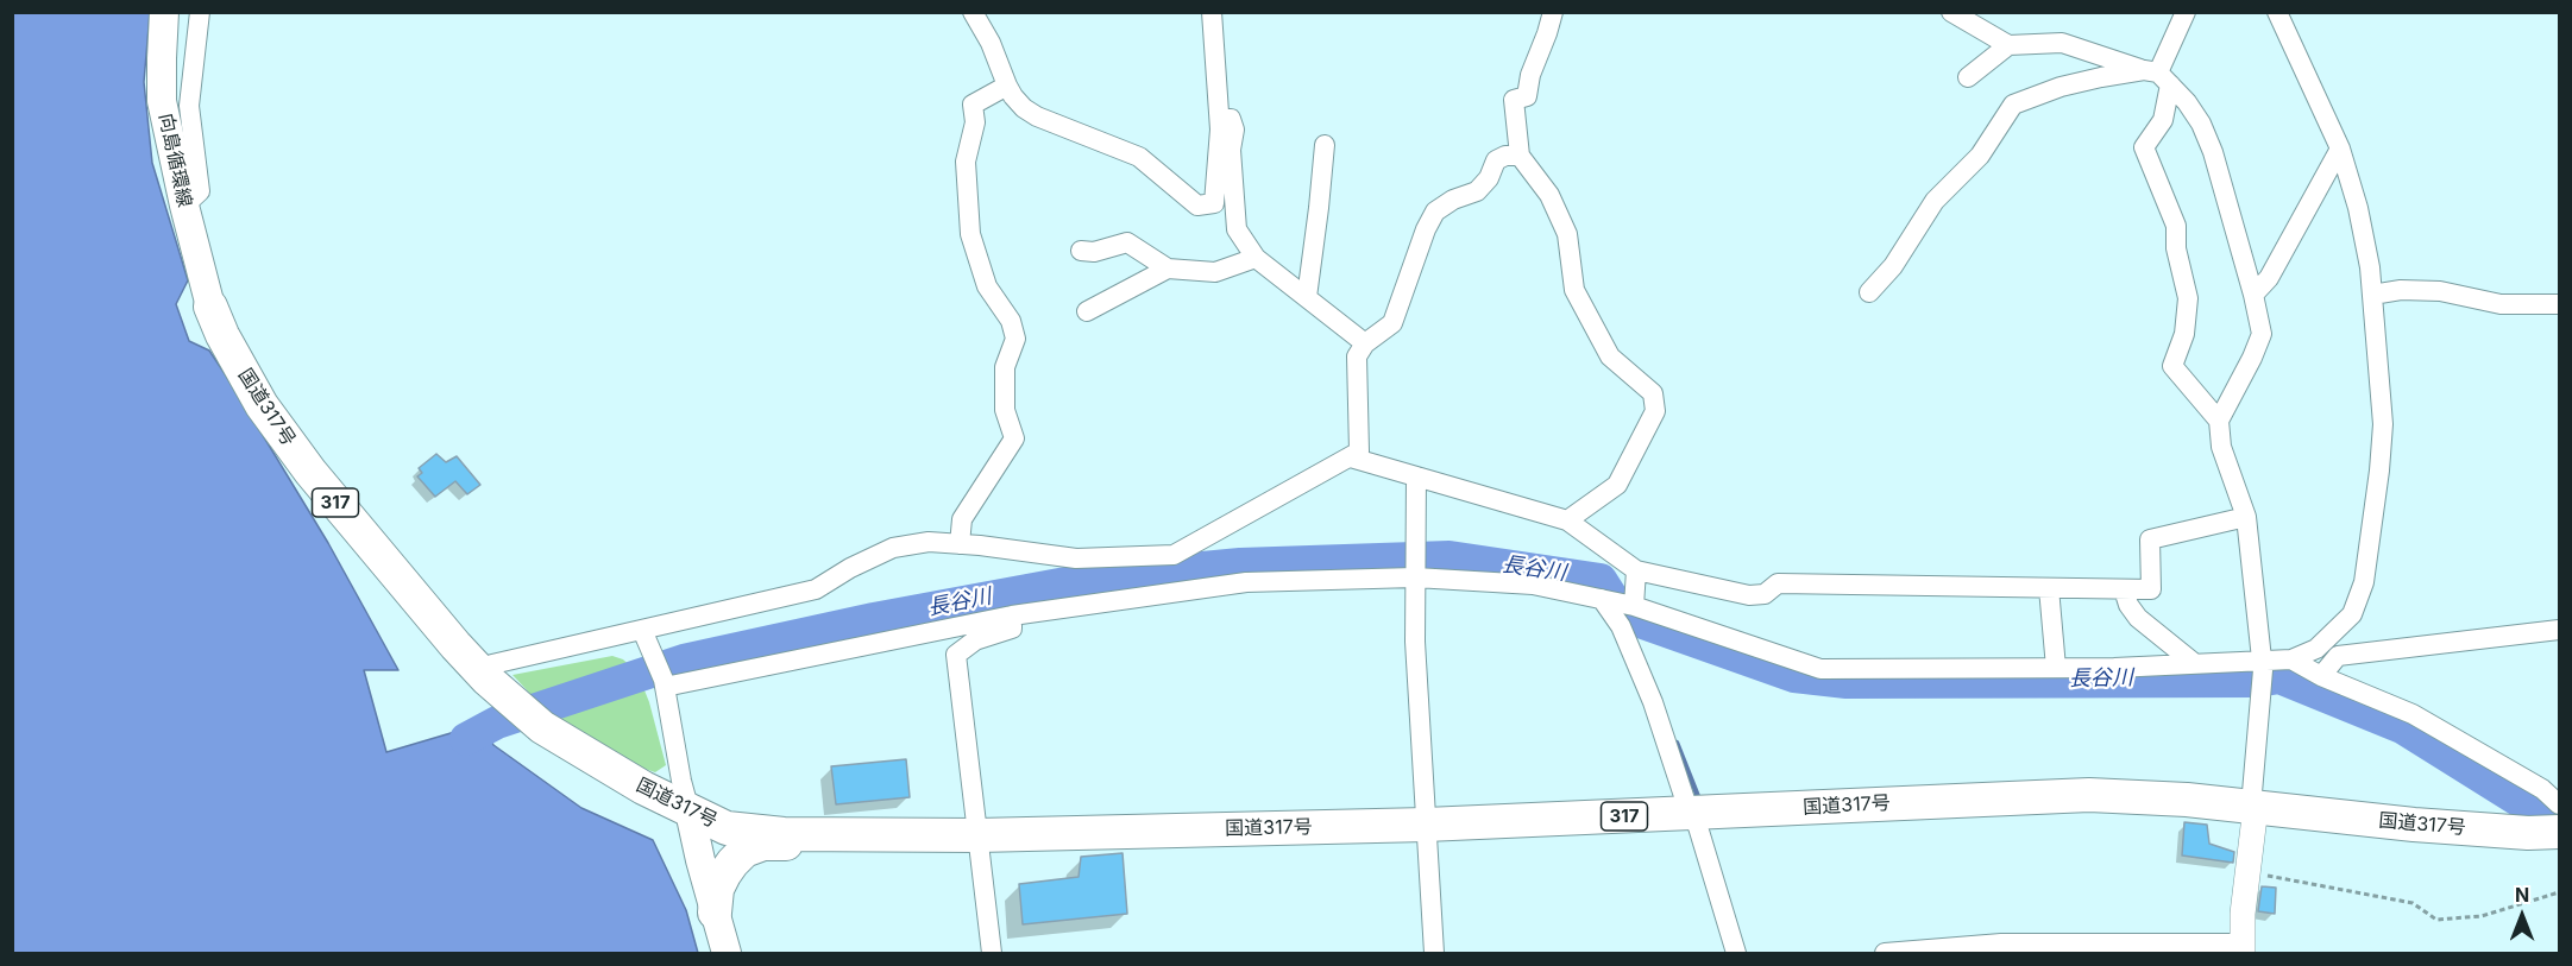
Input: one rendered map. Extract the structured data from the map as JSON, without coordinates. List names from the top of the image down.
{
  "streets": {
    "highway": ["国道317号", "317"],
    "main road": ["向島循環線"]
  },
  "crossings": [
    ["向島循環線", "国道317号"]
  ],
  "water": ["長谷川"],
  "north": "top"
}
